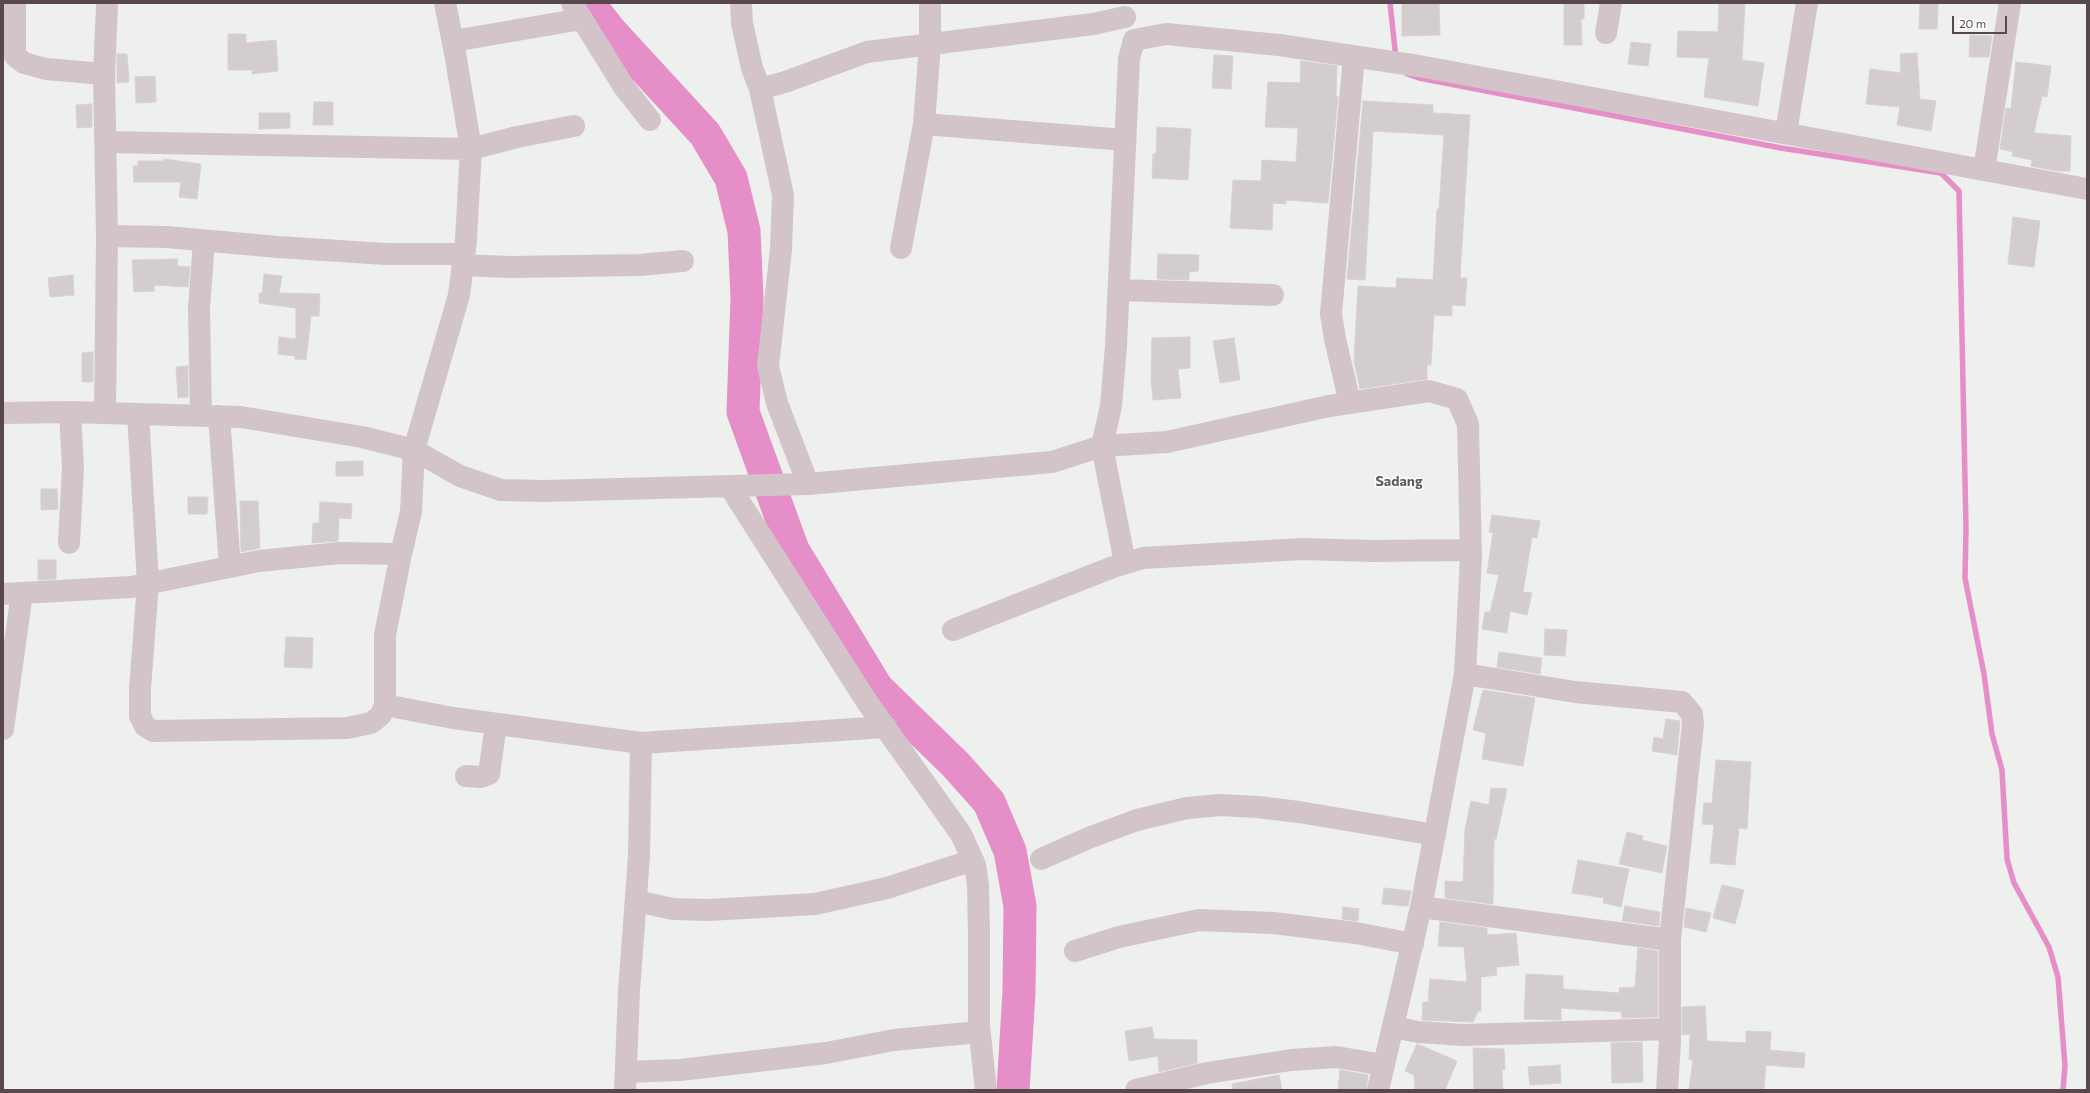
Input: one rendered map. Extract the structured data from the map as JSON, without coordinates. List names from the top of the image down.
{
  "districts": ["Sadang"],
  "scale_bar": "20 m"
}
